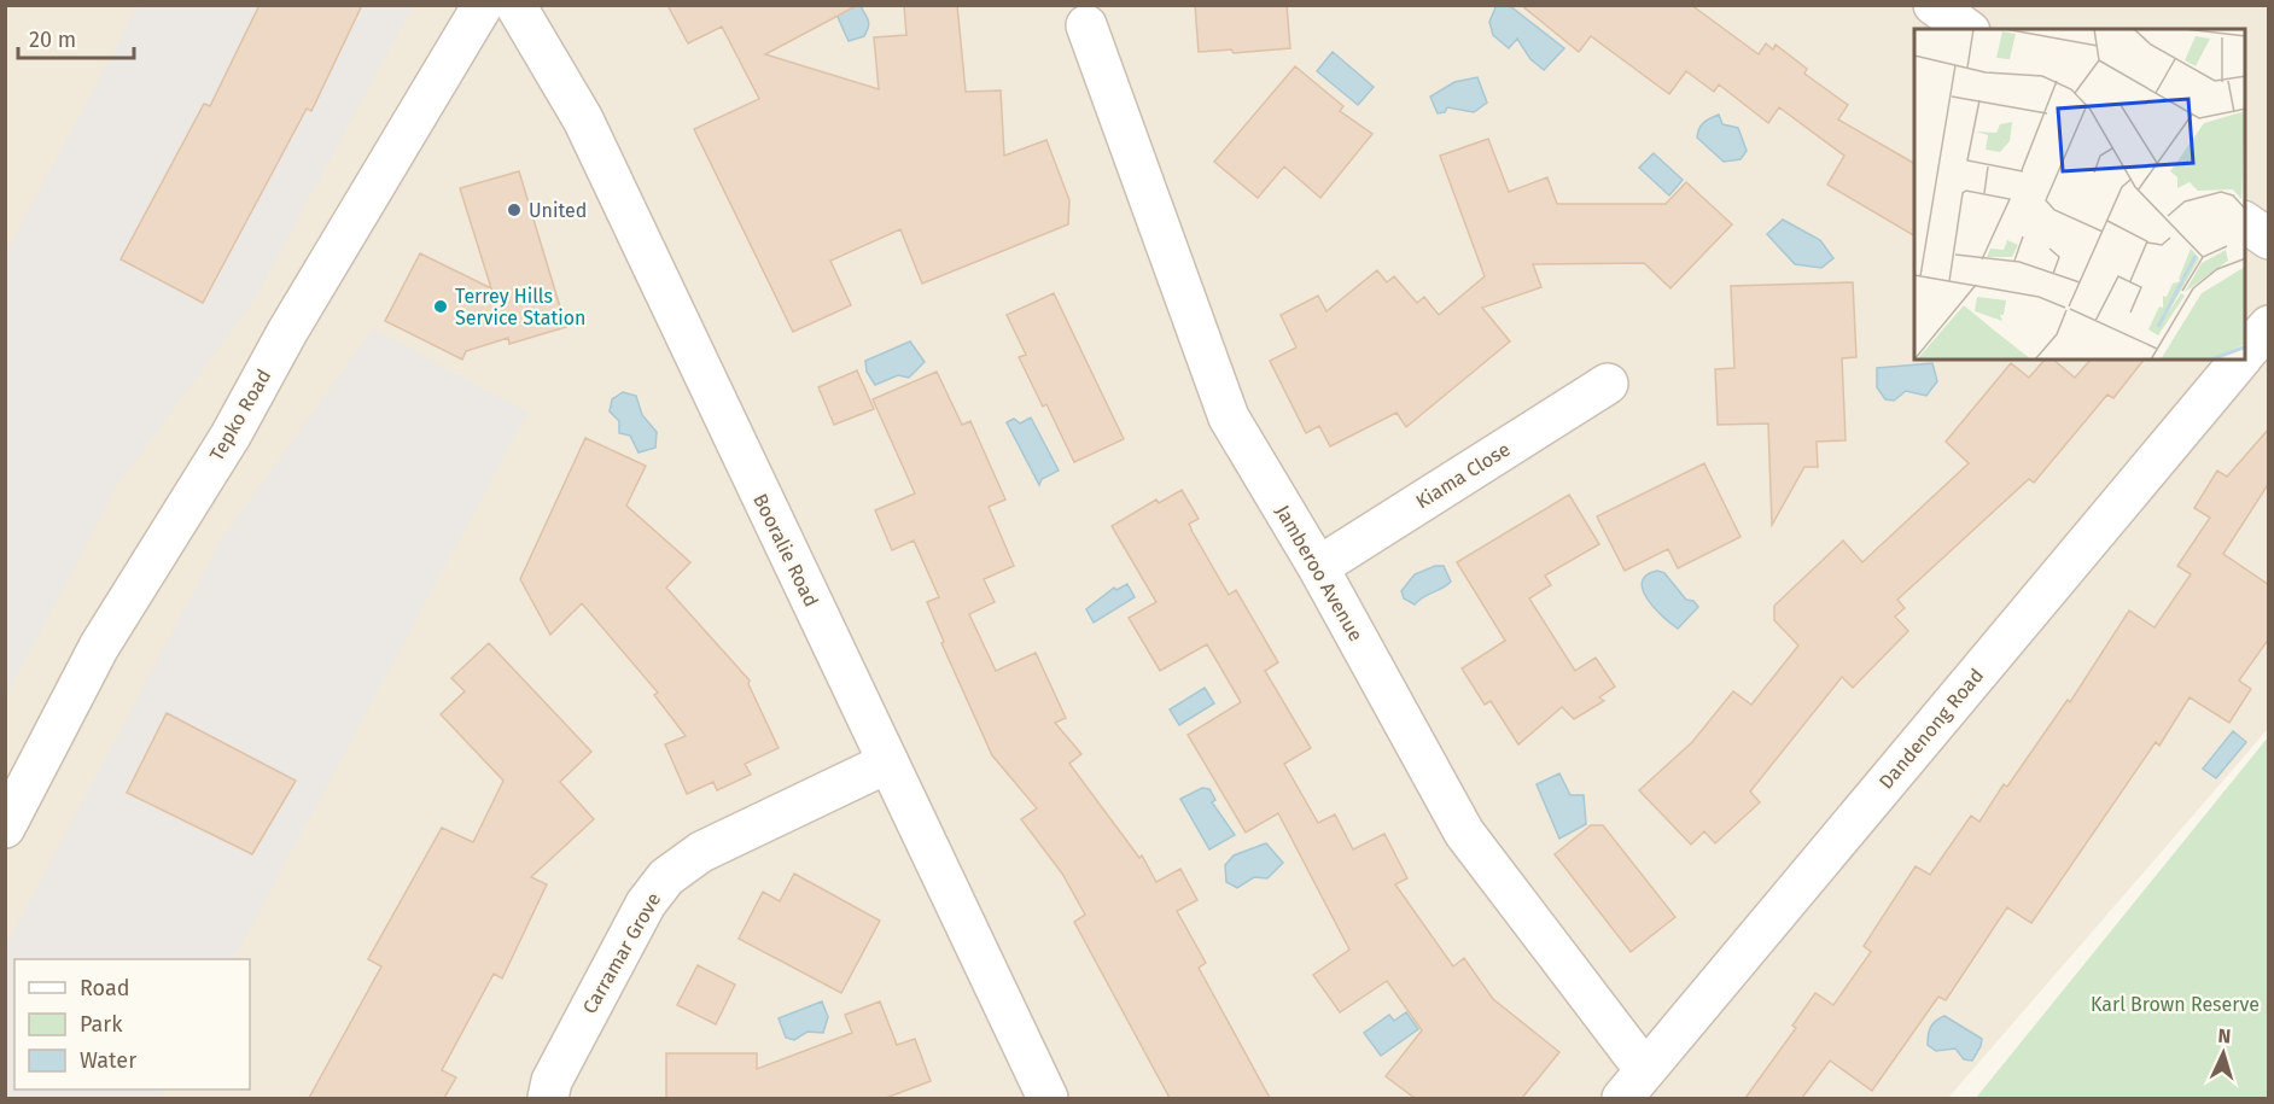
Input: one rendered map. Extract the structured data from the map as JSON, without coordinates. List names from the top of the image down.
{
  "streets": {
    "street": [
      "Tepko Road",
      "Kiama Close",
      "Booralie Road",
      "Jamberoo Avenue",
      "Dandenong Road",
      "Carramar Grove"
    ]
  },
  "crossings": [
    ["Kiama Close", "Jamberoo Avenue"],
    ["Booralie Road", "Carramar Grove"],
    ["Jamberoo Avenue", "Dandenong Road"]
  ],
  "parks": ["Karl Brown Reserve"],
  "places": ["United", "Terrey Hills Service Station"],
  "legend": ["Road", "Park", "Water"],
  "scale_bar": "20 m",
  "north": "top"
}
